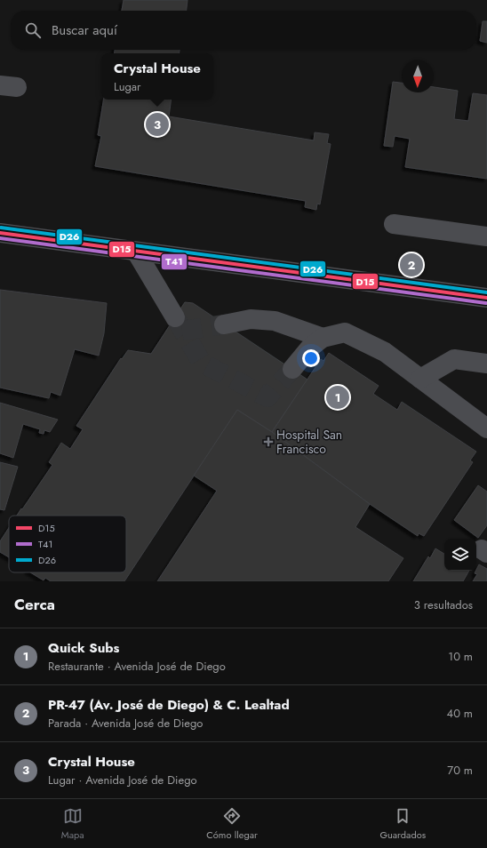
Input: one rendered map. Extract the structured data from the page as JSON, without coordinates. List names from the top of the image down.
{
  "places": {
    "health": ["Hospital San Francisco"]
  },
  "lines": ["transit line D26", "transit line D15", "transit line T41"],
  "legend": ["D15", "T41", "D26"],
  "north": "bottom",
  "page": {
    "search": "Buscar aquí",
    "popup": ["Crystal House", "Lugar"],
    "pins": ["3", "2", "1"],
    "heading": ["Cerca", "3 resultados"],
    "list": [
      {
        "mark": "1",
        "name": "Quick Subs",
        "note": "Restaurante · Avenida José de Diego",
        "value": "10 m"
      },
      {
        "mark": "2",
        "name": "PR-47 (Av. José de Diego) & C. Lealtad",
        "note": "Parada · Avenida José de Diego",
        "value": "40 m"
      },
      {
        "mark": "3",
        "name": "Crystal House",
        "note": "Lugar · Avenida José de Diego",
        "value": "70 m"
      }
    ],
    "nav": ["Mapa", "Cómo llegar", "Guardados"]
  }
}
